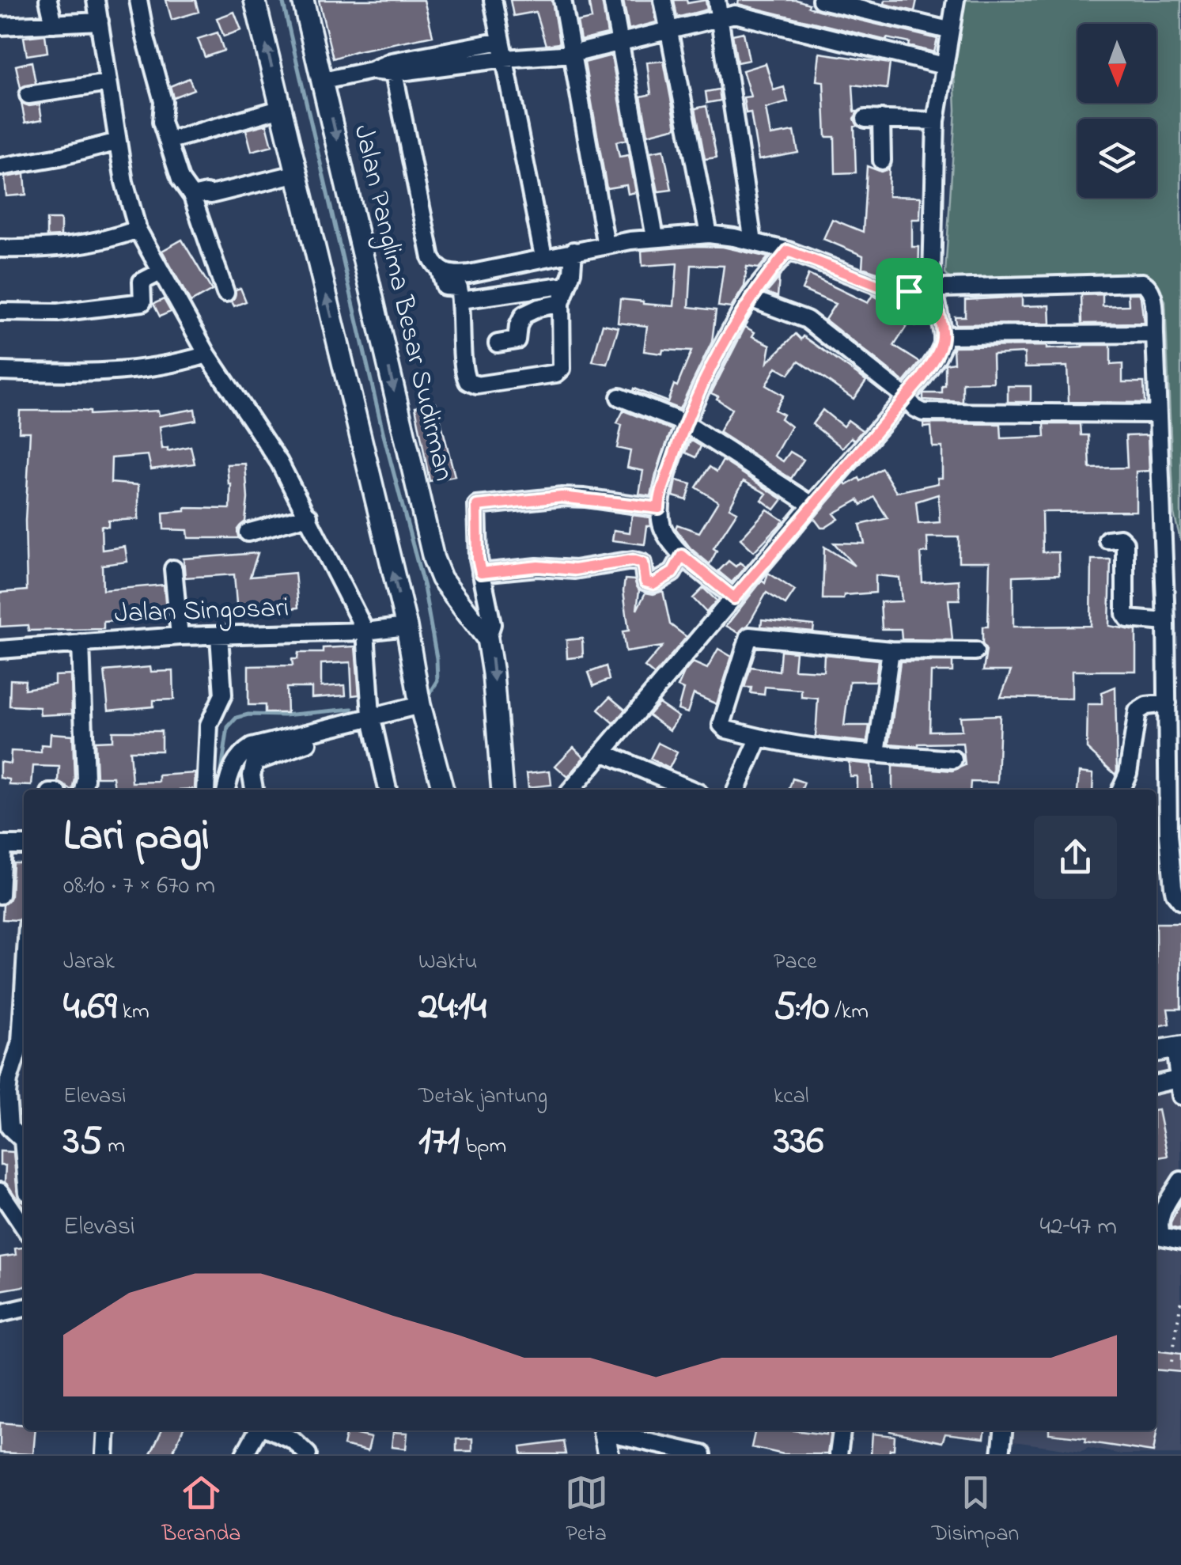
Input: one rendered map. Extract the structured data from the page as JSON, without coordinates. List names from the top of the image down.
{
  "streets": {
    "main road": ["Jalan Panglima Besar Sudirman"],
    "street": ["Jalan Singosari"]
  },
  "north": "bottom",
  "page": {
    "heading": ["Lari pagi", "08:10 · 7 × 670 m"],
    "stats": [
      ["Jarak", "4.69 km"],
      ["Waktu", "24:14"],
      ["Pace", "5:10 /km"],
      ["Elevasi", "35 m"],
      ["Detak jantung", "171 bpm"],
      ["kcal", "336"]
    ],
    "chart": ["Elevasi", "42–47 m"],
    "tabs": ["Beranda", "Peta", "Disimpan"]
  }
}
